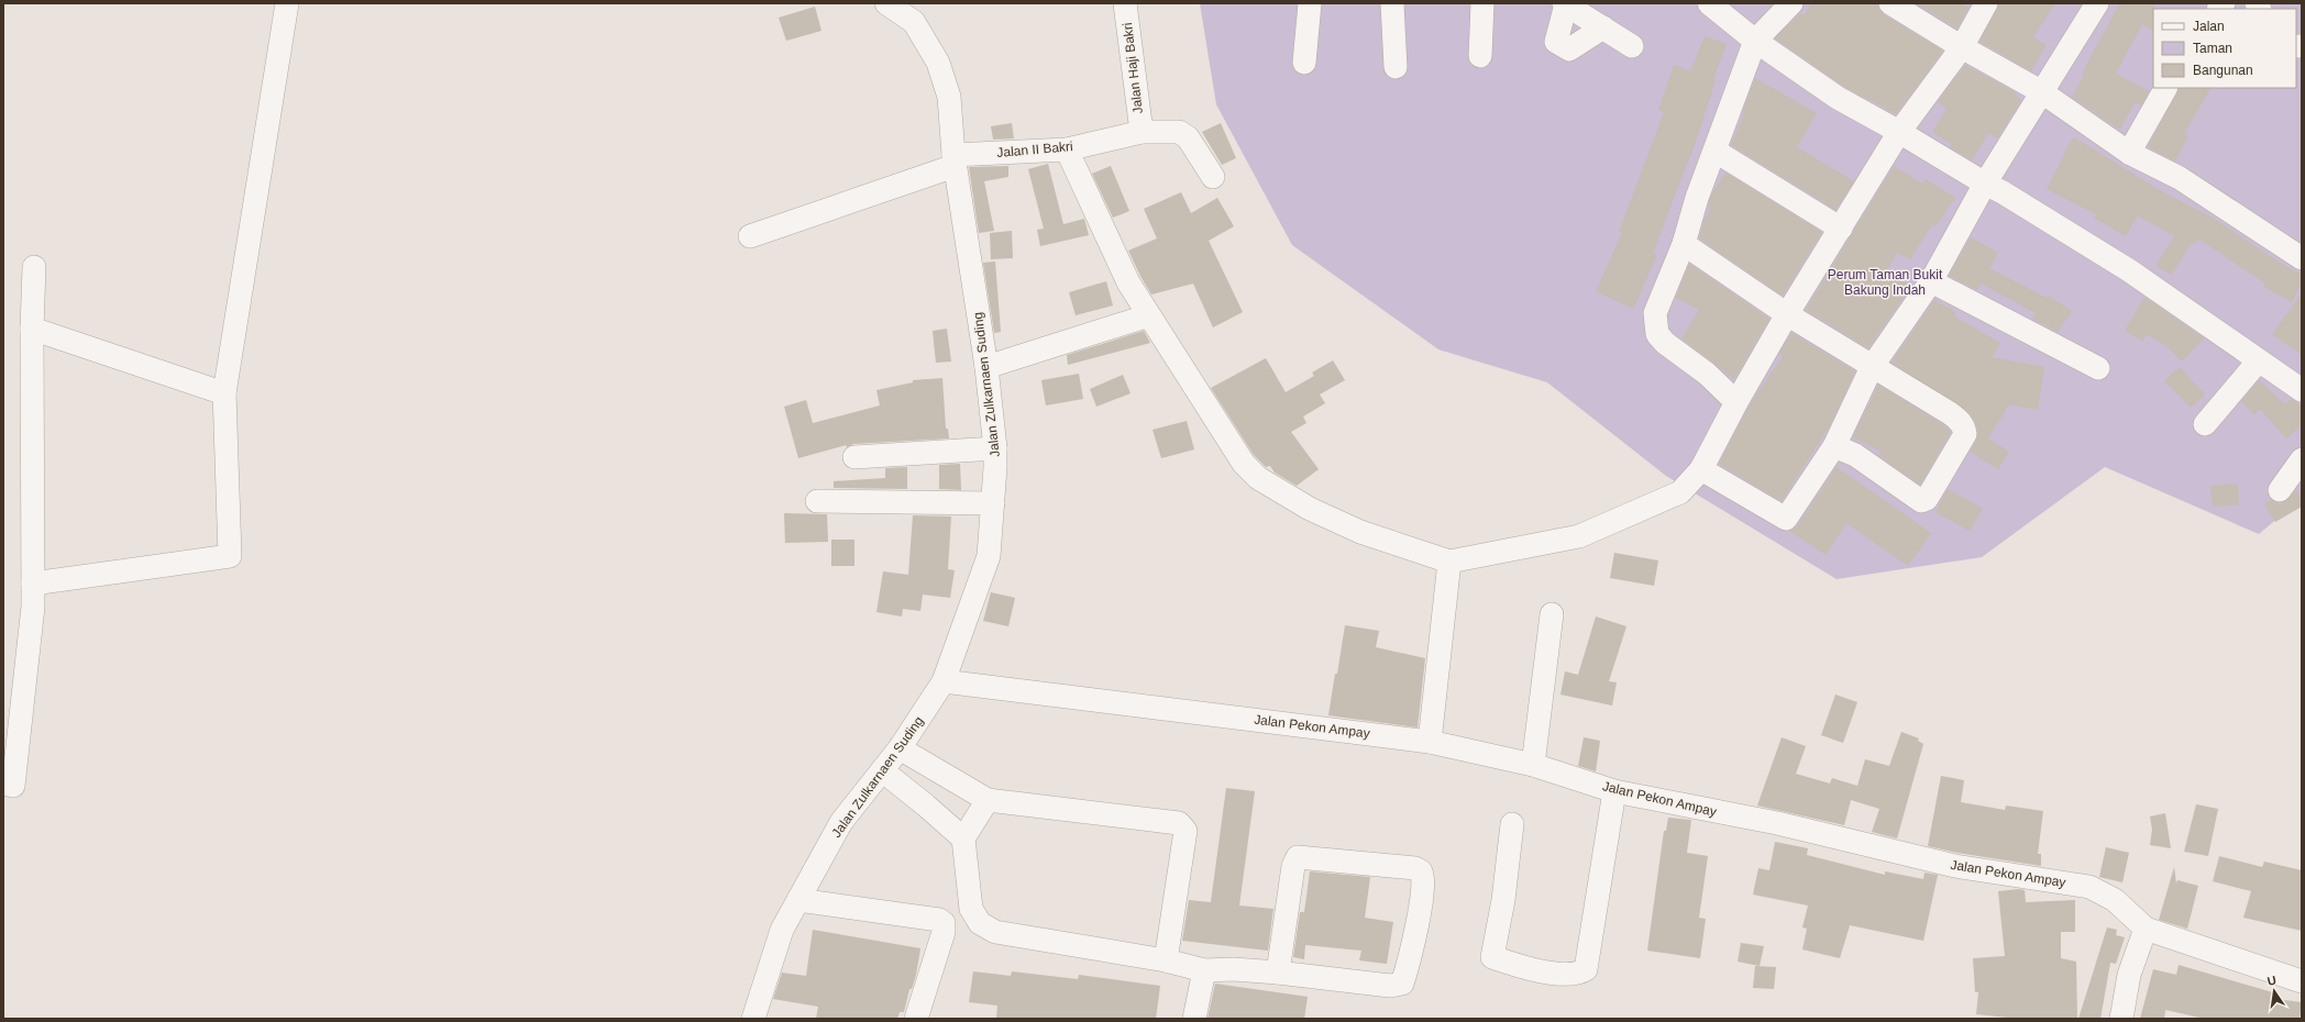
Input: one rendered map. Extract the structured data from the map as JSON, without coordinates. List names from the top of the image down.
{
  "streets": {
    "street": [
      "Jalan Haji Bakri",
      "Jalan II Bakri",
      "Jalan Zulkarnaen Suding",
      "Jalan Pekon Ampay"
    ]
  },
  "crossings": [
    ["Jalan Haji Bakri", "Jalan II Bakri"],
    ["Jalan II Bakri", "Jalan Zulkarnaen Suding"],
    ["Jalan Zulkarnaen Suding", "Jalan Pekon Ampay"]
  ],
  "parks": ["Perum Taman Bukit Bakung Indah"],
  "legend": ["Jalan", "Taman", "Bangunan"],
  "north": "top"
}
